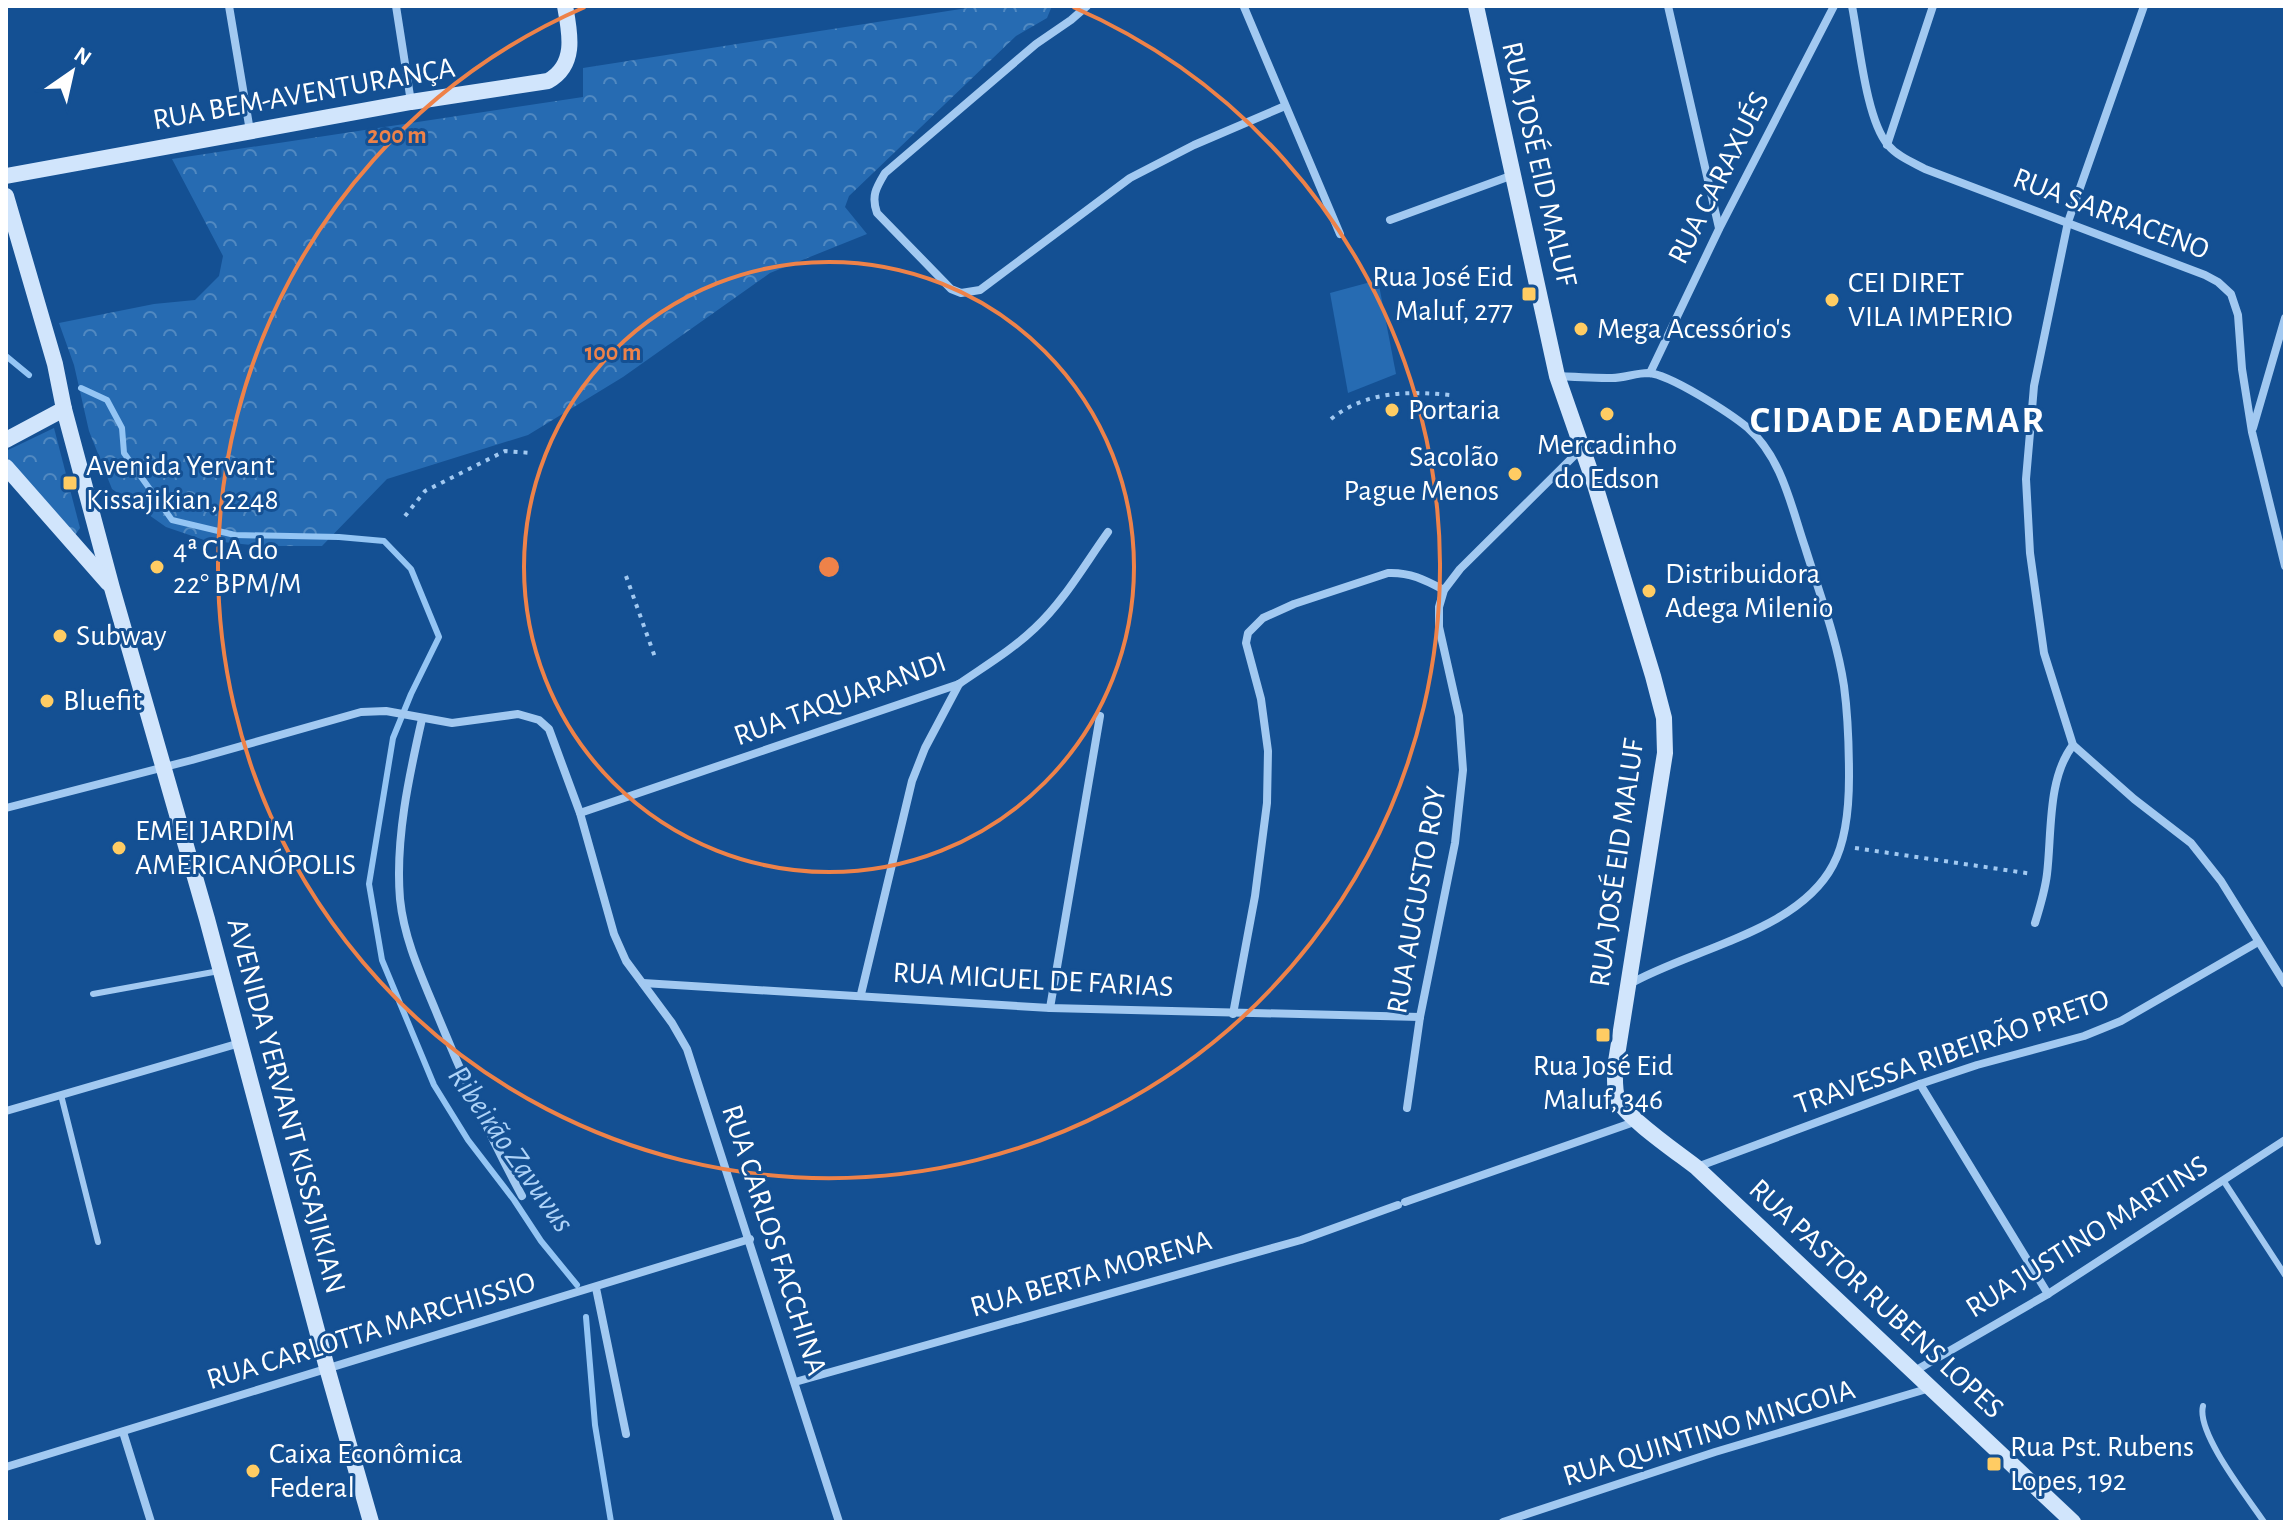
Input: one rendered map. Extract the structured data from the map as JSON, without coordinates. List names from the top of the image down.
{
  "streets": {
    "street": [
      "RUA BEM-AVENTURANÇA",
      "RUA JOSÉ EID MALUF",
      "RUA CARAXUÉS",
      "RUA SARRACENO",
      "RUA TAQUARANDI",
      "RUA AUGUSTO ROY",
      "RUA MIGUEL DE FARIAS",
      "TRAVESSA RIBEIRÃO PRETO",
      "AVENIDA YERVANT KISSAJIKIAN",
      "RUA JUSTINO MARTINS",
      "RUA CARLOS FACCHINA",
      "RUA BERTA MORENA",
      "RUA PASTOR RUBENS LOPES",
      "RUA CARLOTTA MARCHISSIO",
      "RUA QUINTINO MINGOIA"
    ]
  },
  "crossings": [
    ["RUA JOSÉ EID MALUF", "RUA BERTA MORENA"],
    ["RUA JOSÉ EID MALUF", "RUA PASTOR RUBENS LOPES"],
    ["RUA TAQUARANDI", "RUA CARLOS FACCHINA"],
    ["RUA AUGUSTO ROY", "RUA MIGUEL DE FARIAS"],
    ["RUA MIGUEL DE FARIAS", "RUA CARLOS FACCHINA"],
    ["TRAVESSA RIBEIRÃO PRETO", "RUA PASTOR RUBENS LOPES"],
    ["AVENIDA YERVANT KISSAJIKIAN", "RUA CARLOTTA MARCHISSIO"],
    ["RUA JUSTINO MARTINS", "RUA PASTOR RUBENS LOPES"],
    ["RUA CARLOS FACCHINA", "RUA BERTA MORENA"],
    ["RUA CARLOS FACCHINA", "RUA CARLOTTA MARCHISSIO"],
    ["RUA BERTA MORENA", "RUA PASTOR RUBENS LOPES"],
    ["RUA PASTOR RUBENS LOPES", "RUA QUINTINO MINGOIA"]
  ],
  "districts": ["CIDADE ADEMAR"],
  "water": ["Ribeirão Zavuvus"],
  "places": {
    "transit": [
      "Rua José Eid Maluf, 277",
      "Avenida Yervant Kissajikian, 2248",
      "Rua José Eid Maluf, 346",
      "Rua Pst. Rubens Lopes, 192"
    ],
    "other": [
      "CEI DIRET VILA IMPERIO",
      "Mega Acessório's",
      "Portaria",
      "Mercadinho do Edson",
      "Sacolão Pague Menos",
      "4ª CIA do 22° BPM/M",
      "Distribuidora Adega Milenio",
      "Subway",
      "Bluefit",
      "EMEI JARDIM AMERICANÓPOLIS",
      "Caixa Econômica Federal"
    ]
  },
  "north": "top right",
  "rings": ["200 m", "100 m"]
}
